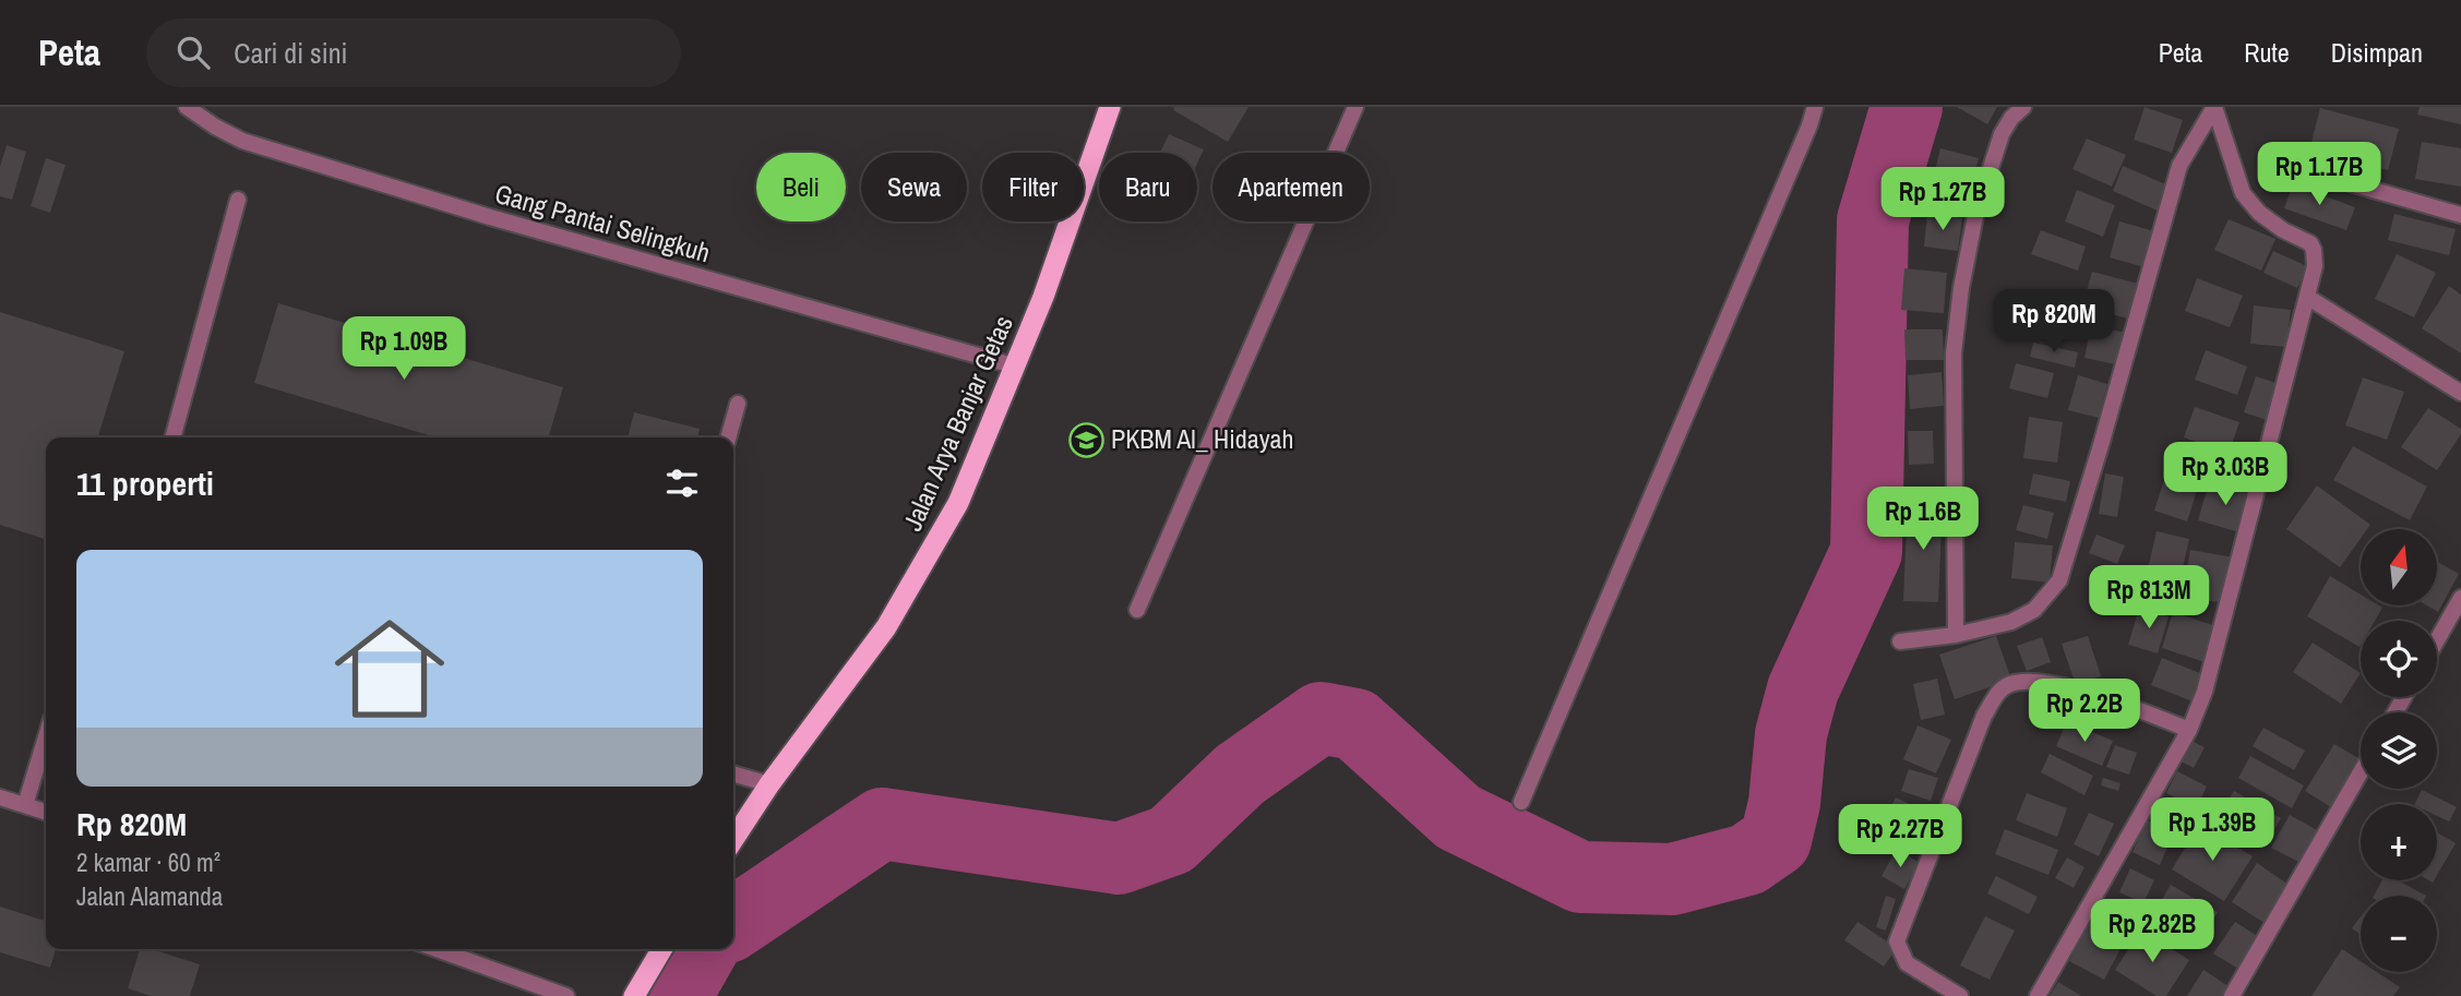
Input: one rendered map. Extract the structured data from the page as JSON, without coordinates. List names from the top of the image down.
{
  "streets": {
    "highway": ["Jalan Arya Banjar Getas"],
    "street": ["Gang Pantai Selingkuh"]
  },
  "crossings": [
    ["Gang Pantai Selingkuh", "Jalan Arya Banjar Getas"]
  ],
  "places": {
    "school or university": ["PKBM Al_ Hidayah"]
  },
  "north": "top",
  "page": {
    "header": "Peta",
    "search": "Cari di sini",
    "nav": ["Peta", "Rute", "Disimpan"],
    "price": [
      "Rp 1.17B",
      "Rp 1.27B",
      "Rp 820M",
      "Rp 1.09B",
      "Rp 3.03B",
      "Rp 1.6B",
      "Rp 813M",
      "Rp 2.2B",
      "Rp 1.39B",
      "Rp 2.27B",
      "Rp 2.82B"
    ],
    "chip": [
      "Beli",
      "Sewa",
      "Filter",
      "Baru",
      "Apartemen"
    ],
    "heading": "11 properti",
    "map_buttons": ["+", "−"],
    "list": [
      {
        "name": "Rp 820M",
        "note": "2 kamar · 60 m² · Jalan Alamanda"
      }
    ]
  }
}
